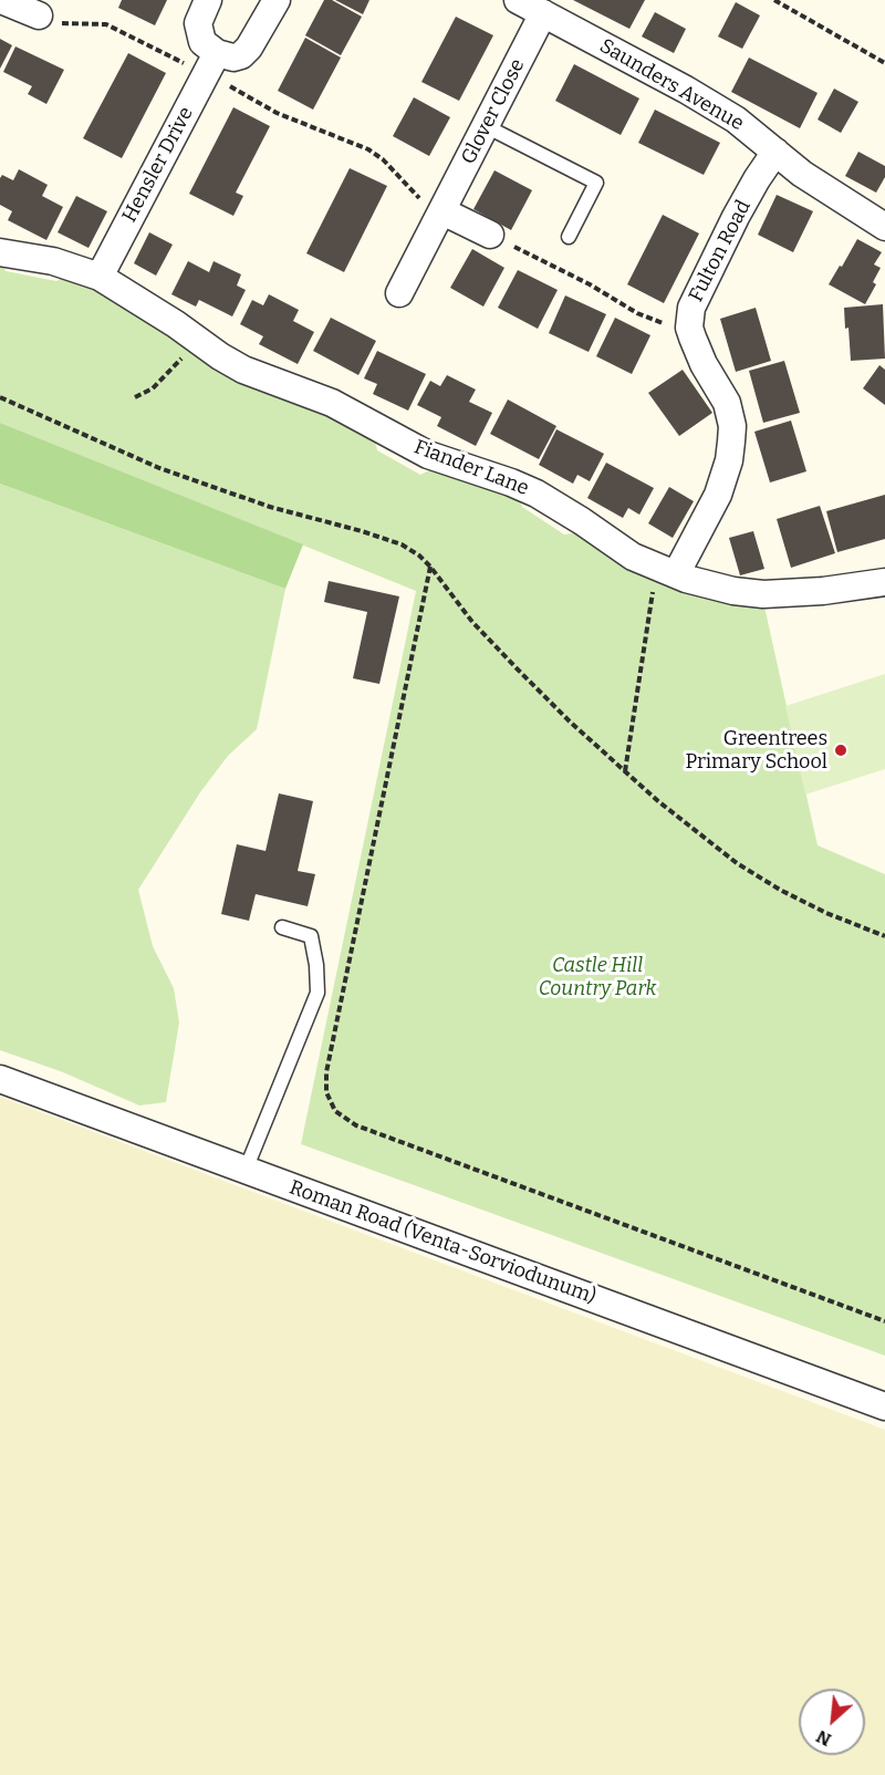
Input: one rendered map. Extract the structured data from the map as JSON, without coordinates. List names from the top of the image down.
{
  "streets": {
    "street": [
      "Saunders Avenue",
      "Glover Close",
      "Hensler Drive",
      "Fulton Road",
      "Fiander Lane",
      "Roman Road (Venta-Sorviodunum)"
    ]
  },
  "crossings": [
    ["Saunders Avenue", "Glover Close"],
    ["Saunders Avenue", "Fulton Road"],
    ["Hensler Drive", "Fiander Lane"],
    ["Fulton Road", "Fiander Lane"]
  ],
  "parks": ["Castle Hill Country Park"],
  "places": ["Greentrees Primary School"],
  "north": "bottom left"
}
